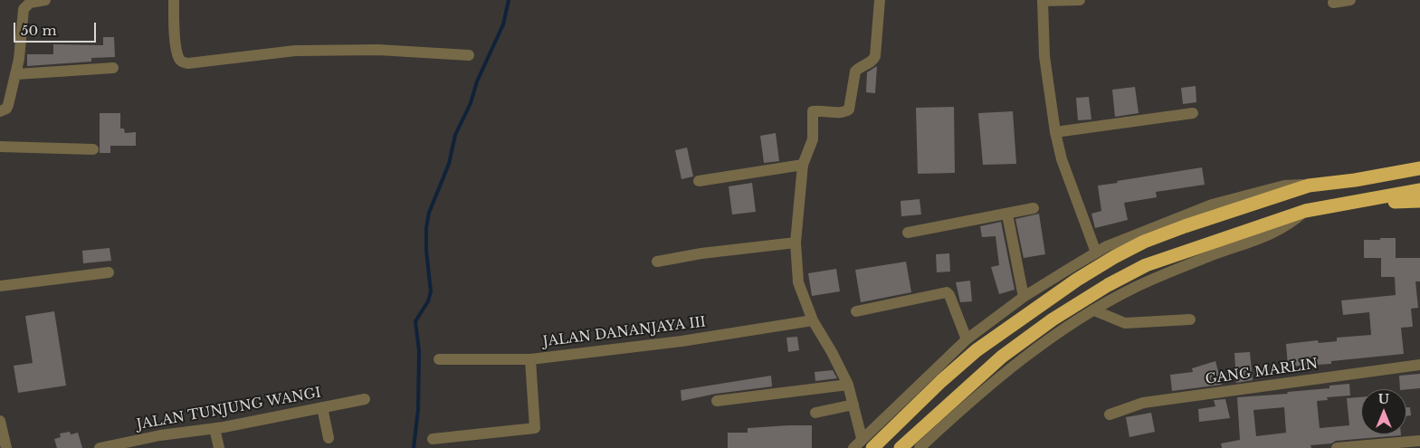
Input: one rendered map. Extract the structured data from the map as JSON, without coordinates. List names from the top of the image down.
{
  "streets": {
    "street": ["JALAN DANANJAYA III", "GANG MARLIN", "JALAN TUNJUNG WANGI"]
  },
  "scale_bar": "50 m",
  "north": "top"
}
